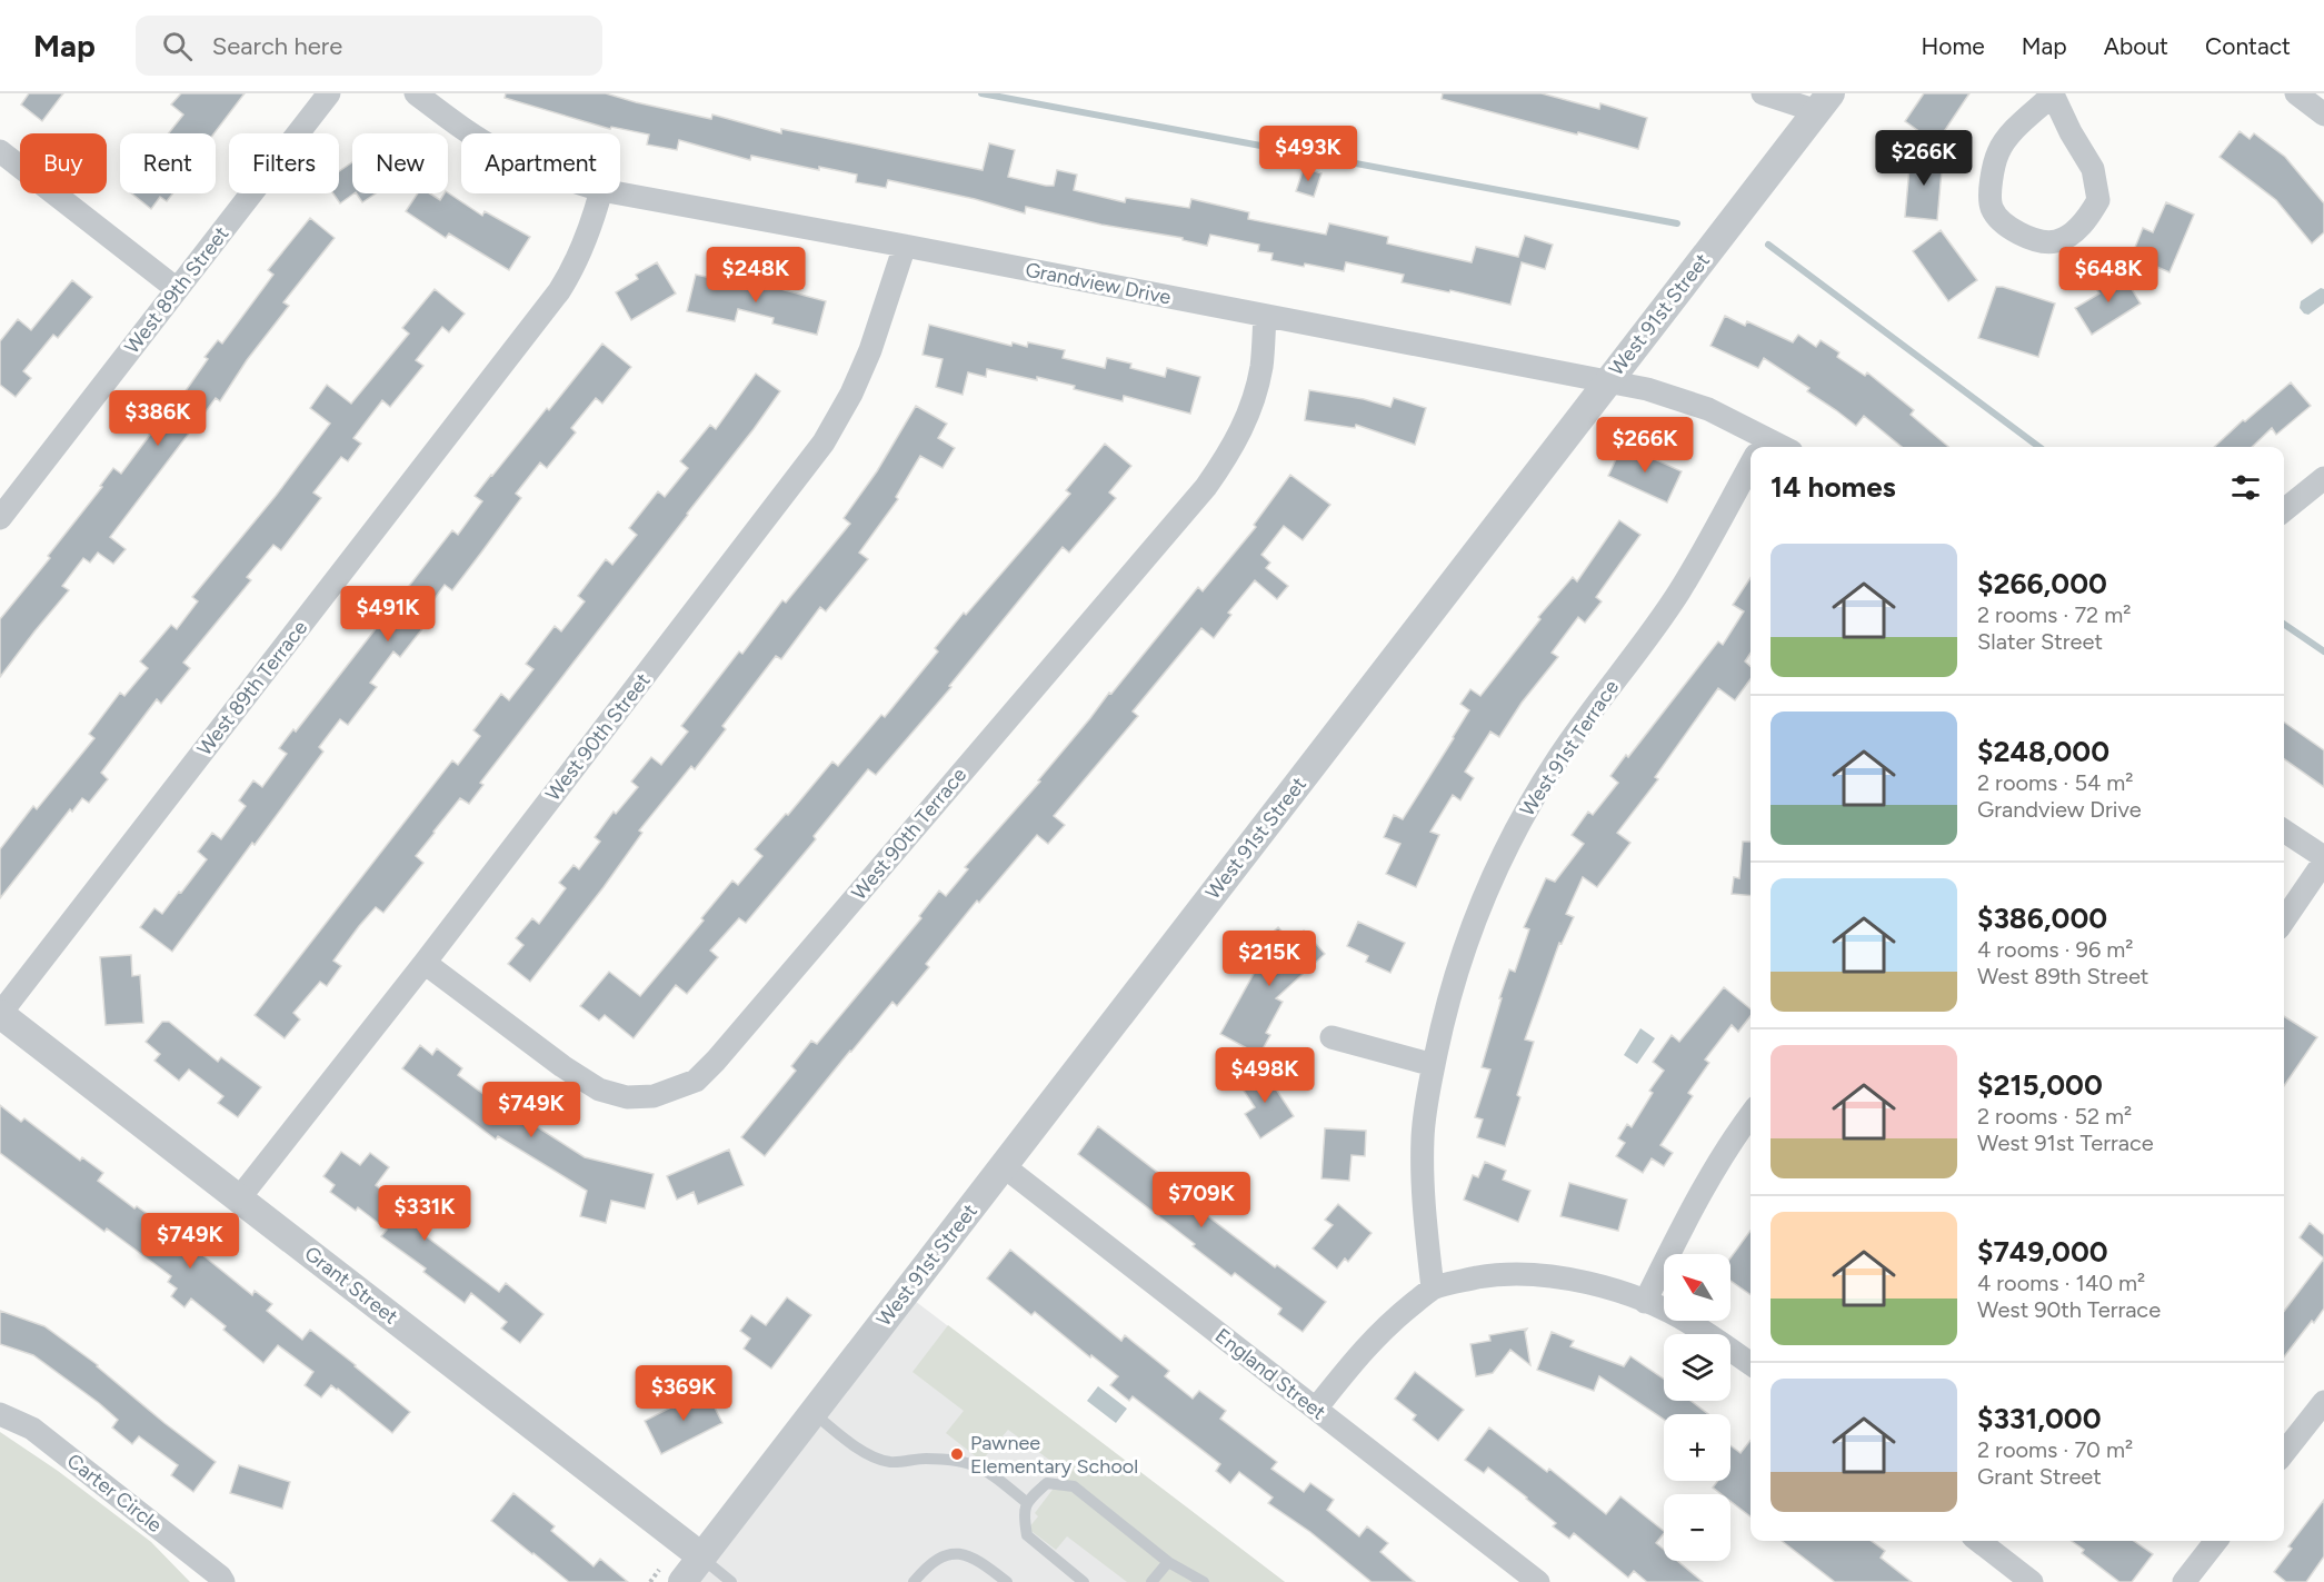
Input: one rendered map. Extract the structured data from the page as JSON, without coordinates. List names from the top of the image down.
{
  "streets": {
    "street": [
      "Grandview Drive",
      "West 89th Street",
      "West 91st Street",
      "West 89th Terrace",
      "West 90th Street",
      "West 91st Terrace",
      "West 90th Terrace",
      "Grant Street",
      "England Street",
      "Carter Circle"
    ]
  },
  "crossings": [
    ["Grandview Drive", "West 91st Street"],
    ["Grandview Drive", "West 90th Street"],
    ["Grandview Drive", "West 90th Terrace"],
    ["West 91st Street", "Grant Street"],
    ["West 91st Street", "England Street"],
    ["West 89th Terrace", "Grant Street"],
    ["West 90th Street", "West 90th Terrace"],
    ["West 90th Street", "Grant Street"]
  ],
  "places": ["Pawnee Elementary School"],
  "north": "top left",
  "page": {
    "header": "Map",
    "search": "Search here",
    "nav": [
      "Home",
      "Map",
      "About",
      "Contact"
    ],
    "price": [
      "$493K",
      "$266K",
      "$248K",
      "$648K",
      "$386K",
      "$266K",
      "$491K",
      "$215K",
      "$498K",
      "$749K",
      "$709K",
      "$331K",
      "$749K",
      "$369K"
    ],
    "chip": [
      "Buy",
      "Rent",
      "Filters",
      "New",
      "Apartment"
    ],
    "heading": "14 homes",
    "list": [
      {
        "name": "$266,000",
        "note": "2 rooms · 72 m² · Slater Street"
      },
      {
        "name": "$248,000",
        "note": "2 rooms · 54 m² · Grandview Drive"
      },
      {
        "name": "$386,000",
        "note": "4 rooms · 96 m² · West 89th Street"
      },
      {
        "name": "$215,000",
        "note": "2 rooms · 52 m² · West 91st Terrace"
      },
      {
        "name": "$749,000",
        "note": "4 rooms · 140 m² · West 90th Terrace"
      },
      {
        "name": "$331,000",
        "note": "2 rooms · 70 m² · Grant Street"
      }
    ],
    "map_buttons": ["+", "−"]
  }
}
